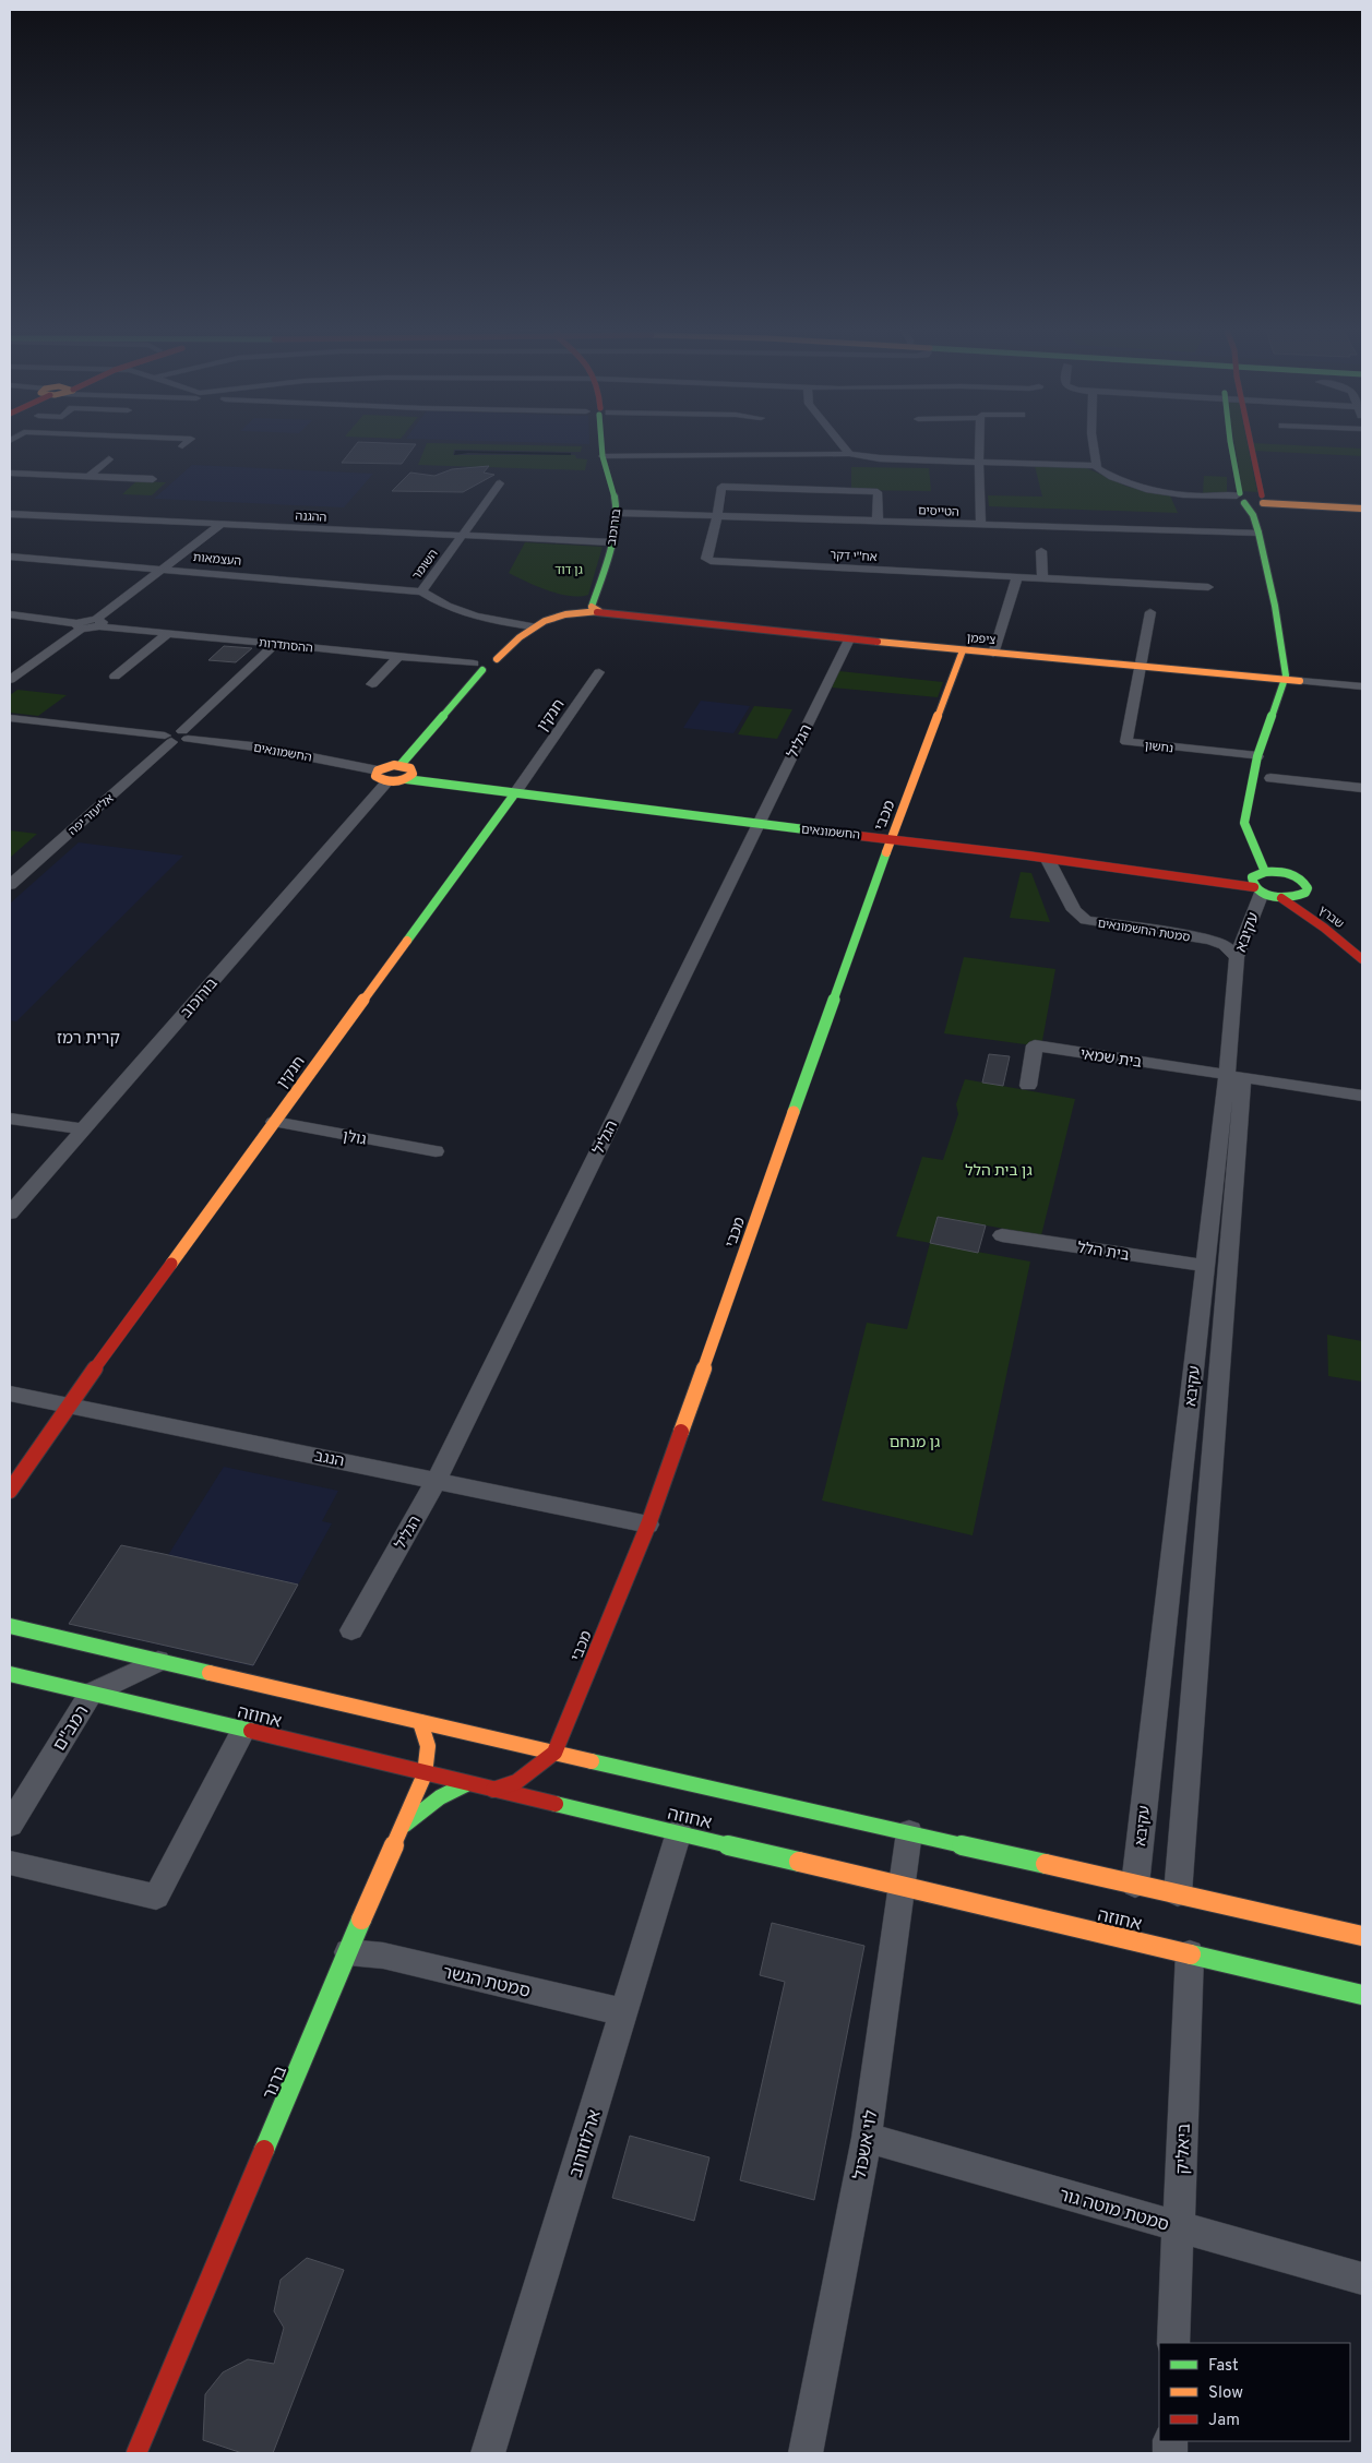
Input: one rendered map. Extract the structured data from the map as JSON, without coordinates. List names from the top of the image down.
{
  "streets": {
    "street": [
      "הטייסים",
      "ההגנה",
      "בורוכוב",
      "אח''י דקר",
      "העצמאות",
      "השומר",
      "ציפמן",
      "ההסתדרות",
      "חנקין",
      "הגליל",
      "נחשון",
      "החשמונאים",
      "אליעזר יפה",
      "מכבי",
      "שברץ",
      "סמטת החשמונאים",
      "עקיבא",
      "בית שמאי",
      "גולן",
      "בית הלל",
      "הנגב",
      "אחוזה",
      "רמב\"ם",
      "סמטת הגשר",
      "ברנר",
      "ארלוזורוב",
      "לוי אשכול",
      "ביאליק",
      "סמטת מוטה גור"
    ]
  },
  "crossings": [
    ["הטייסים", "בורוכוב"],
    ["הטייסים", "אח''י דקר"],
    ["ההגנה", "בורוכוב"],
    ["ההגנה", "השומר"],
    ["בורוכוב", "ציפמן"],
    ["בורוכוב", "החשמונאים"],
    ["העצמאות", "השומר"],
    ["ציפמן", "הגליל"],
    ["ציפמן", "נחשון"],
    ["ציפמן", "מכבי"],
    ["חנקין", "החשמונאים"],
    ["חנקין", "גולן"],
    ["חנקין", "הנגב"],
    ["הגליל", "החשמונאים"],
    ["הגליל", "הנגב"],
    ["החשמונאים", "מכבי"],
    ["החשמונאים", "שברץ"],
    ["החשמונאים", "סמטת החשמונאים"],
    ["החשמונאים", "עקיבא"],
    ["מכבי", "הנגב"],
    ["מכבי", "אחוזה"],
    ["סמטת החשמונאים", "עקיבא"],
    ["עקיבא", "בית שמאי"],
    ["עקיבא", "בית הלל"],
    ["עקיבא", "אחוזה"],
    ["אחוזה", "רמב\"ם"],
    ["אחוזה", "ברנר"],
    ["אחוזה", "ארלוזורוב"],
    ["אחוזה", "לוי אשכול"],
    ["אחוזה", "ביאליק"],
    ["סמטת הגשר", "ברנר"],
    ["סמטת הגשר", "ארלוזורוב"],
    ["לוי אשכול", "סמטת מוטה גור"],
    ["ביאליק", "סמטת מוטה גור"]
  ],
  "districts": ["קרית רמז"],
  "parks": ["גן דוד", "גן בית הלל", "גן מנחם"],
  "legend": ["Fast", "Slow", "Jam"]
}
